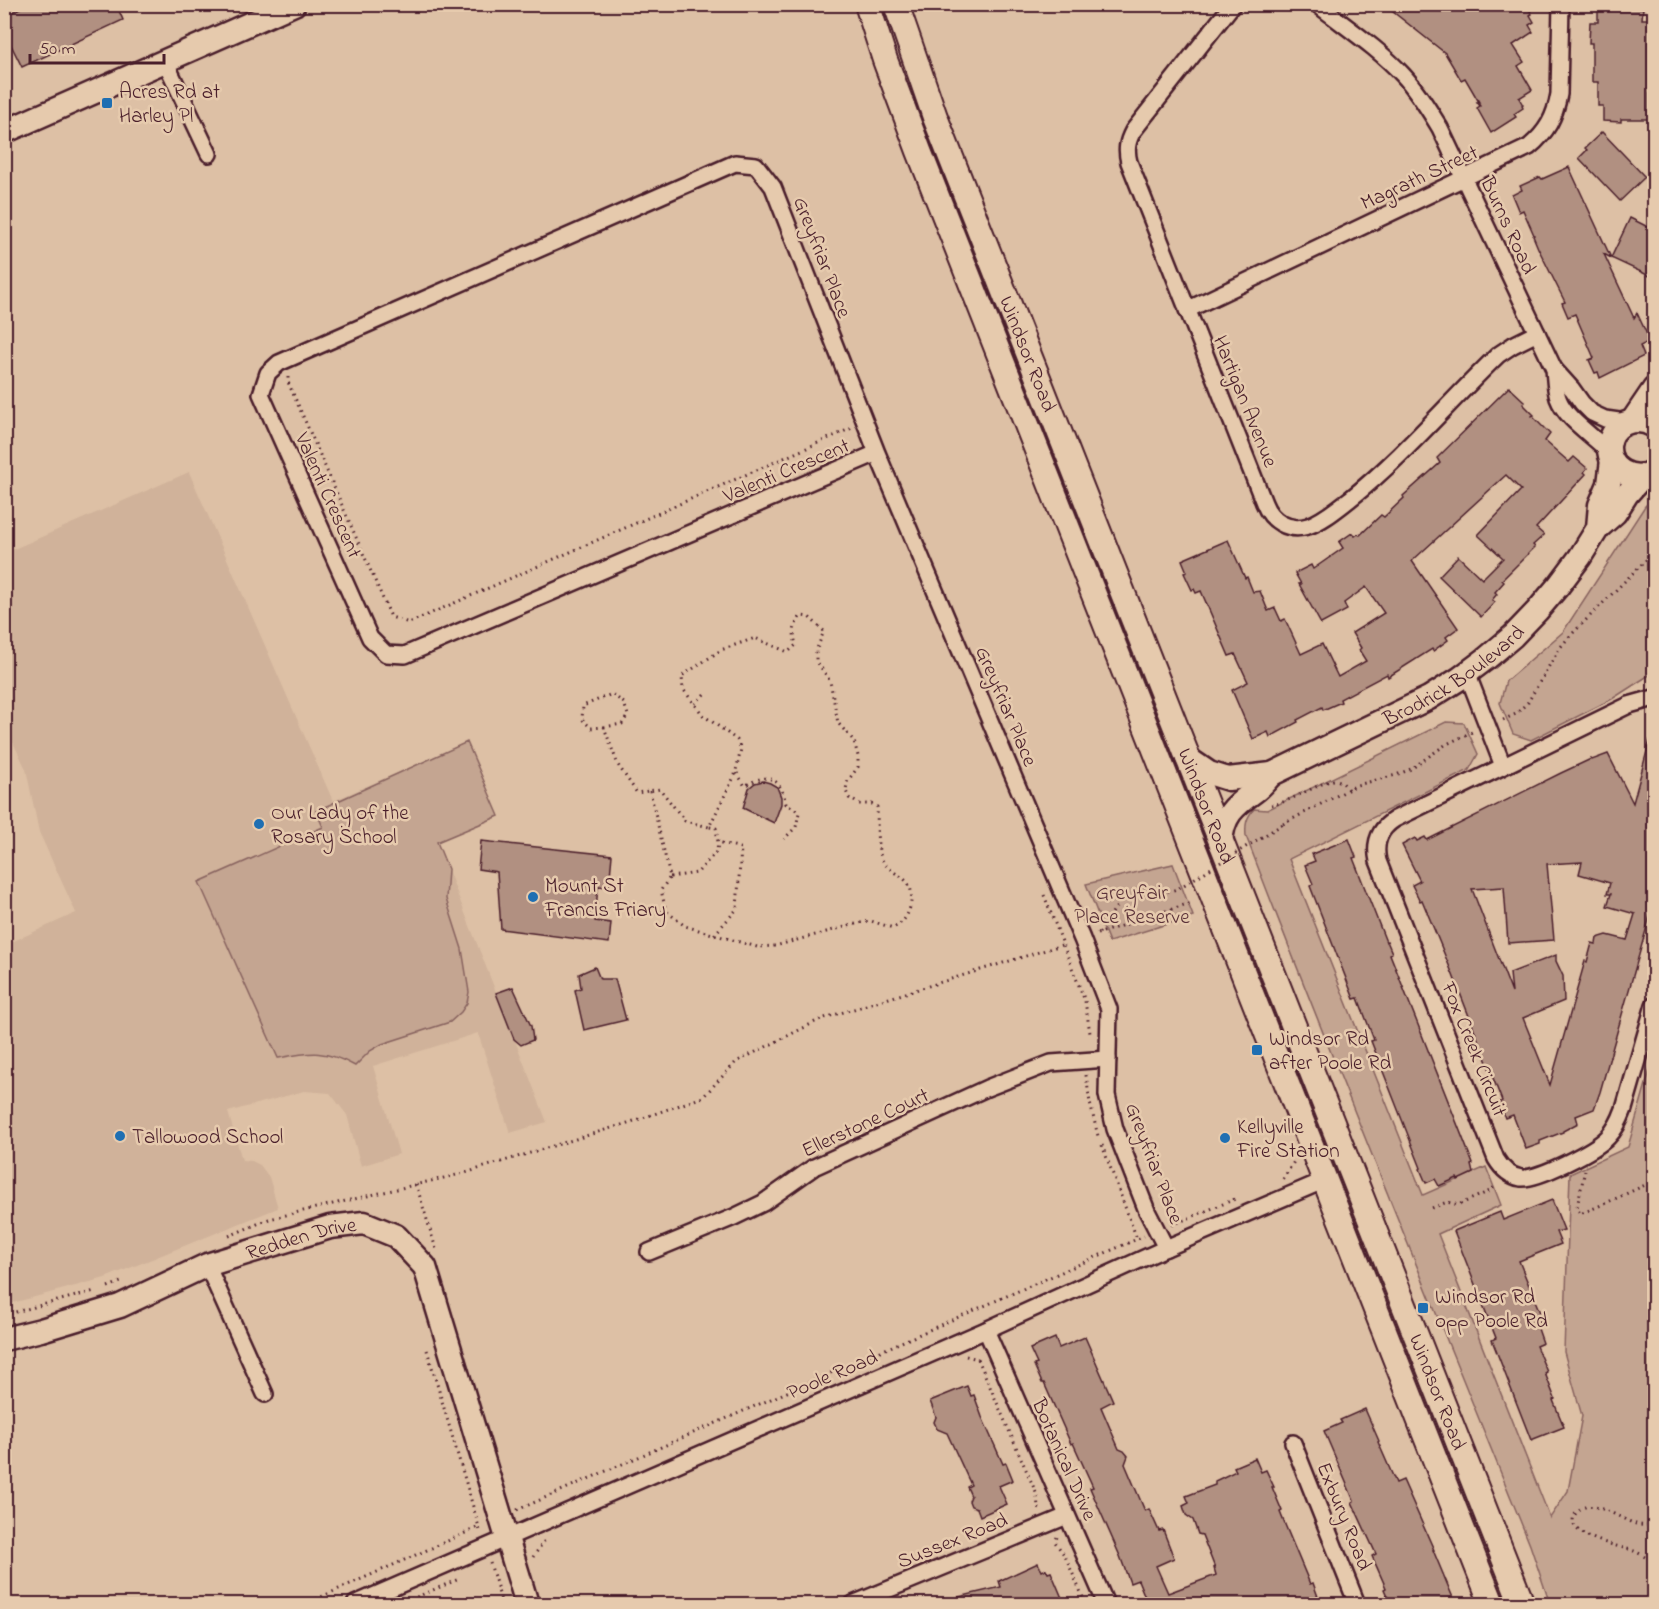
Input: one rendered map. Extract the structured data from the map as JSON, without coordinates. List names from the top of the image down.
{
  "streets": {
    "main road": ["Windsor Road"],
    "street": [
      "Magrath Street",
      "Burns Road",
      "Greyfriar Place",
      "Hartigan Avenue",
      "Valenti Crescent",
      "Brodrick Boulevard",
      "Fox Creek Circuit",
      "Ellerstone Court",
      "Redden Drive",
      "Poole Road",
      "Botanical Drive",
      "Exbury Road",
      "Sussex Road"
    ]
  },
  "crossings": [
    ["Magrath Street", "Burns Road"],
    ["Magrath Street", "Hartigan Avenue"],
    ["Burns Road", "Hartigan Avenue"],
    ["Burns Road", "Brodrick Boulevard"],
    ["Greyfriar Place", "Valenti Crescent"],
    ["Greyfriar Place", "Ellerstone Court"],
    ["Greyfriar Place", "Poole Road"],
    ["Windsor Road", "Brodrick Boulevard"],
    ["Windsor Road", "Poole Road"],
    ["Redden Drive", "Poole Road"],
    ["Poole Road", "Botanical Drive"],
    ["Botanical Drive", "Sussex Road"]
  ],
  "parks": ["Greyfair Place Reserve"],
  "places": {
    "transit": ["Acres Rd at Harley Pl", "Windsor Rd after Poole Rd", "Windsor Rd opp Poole Rd"],
    "other": [
      "Our Lady of the Rosary School",
      "Mount St Francis Friary",
      "Tallowood School",
      "Kellyville Fire Station"
    ]
  },
  "scale_bar": "50 m"
}
